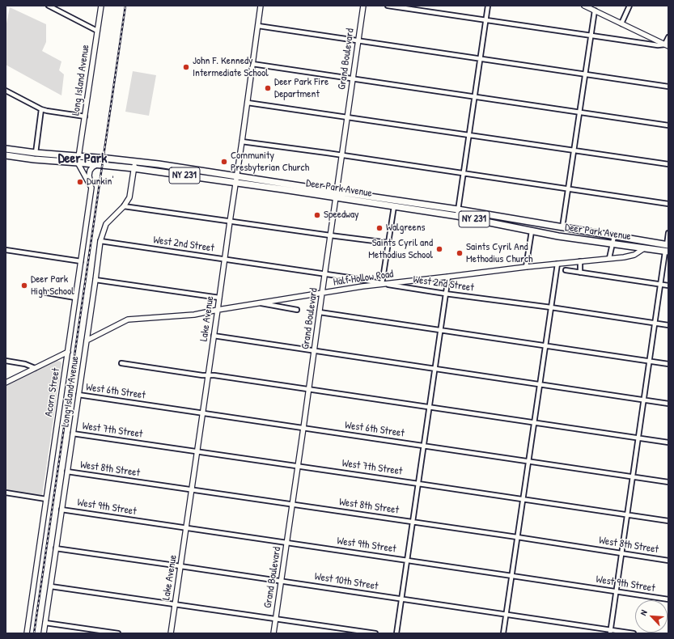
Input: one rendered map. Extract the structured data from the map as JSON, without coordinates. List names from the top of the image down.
{
  "streets": {
    "main road": ["NY 231", "Deer Park Avenue"],
    "street": [
      "Grand Boulevard",
      "Long Island Avenue",
      "West 2nd Street",
      "Half Hollow Road",
      "Lake Avenue",
      "West 6th Street",
      "Acorn Street",
      "West 7th Street",
      "West 8th Street",
      "West 9th Street",
      "West 10th Street"
    ]
  },
  "crossings": [
    ["Grand Boulevard", "Deer Park Avenue"],
    ["Grand Boulevard", "West 2nd Street"],
    ["Grand Boulevard", "Half Hollow Road"],
    ["Grand Boulevard", "West 6th Street"],
    ["Grand Boulevard", "West 7th Street"],
    ["Grand Boulevard", "West 8th Street"],
    ["Grand Boulevard", "West 9th Street"],
    ["Grand Boulevard", "West 10th Street"],
    ["Long Island Avenue", "Deer Park Avenue"],
    ["Long Island Avenue", "West 2nd Street"],
    ["Long Island Avenue", "Half Hollow Road"],
    ["Long Island Avenue", "West 6th Street"],
    ["Long Island Avenue", "West 7th Street"],
    ["Long Island Avenue", "West 8th Street"],
    ["Long Island Avenue", "West 9th Street"],
    ["Long Island Avenue", "West 10th Street"],
    ["Deer Park Avenue", "Half Hollow Road"],
    ["Deer Park Avenue", "Lake Avenue"],
    ["Deer Park Avenue", "Acorn Street"],
    ["West 2nd Street", "Half Hollow Road"],
    ["West 2nd Street", "Lake Avenue"],
    ["Half Hollow Road", "Lake Avenue"],
    ["Lake Avenue", "West 6th Street"],
    ["Lake Avenue", "West 7th Street"],
    ["Lake Avenue", "West 8th Street"],
    ["Lake Avenue", "West 9th Street"],
    ["Lake Avenue", "West 10th Street"]
  ],
  "districts": ["Deer Park"],
  "places": [
    "John F. Kennedy Intermediate School",
    "Deer Park Fire Department",
    "Community Presbyterian Church",
    "Dunkin'",
    "Speedway",
    "Walgreens",
    "Saints Cyril and Methodius School",
    "Saints Cyril And Methodius Church",
    "Deer Park High School"
  ],
  "north": "top left"
}
